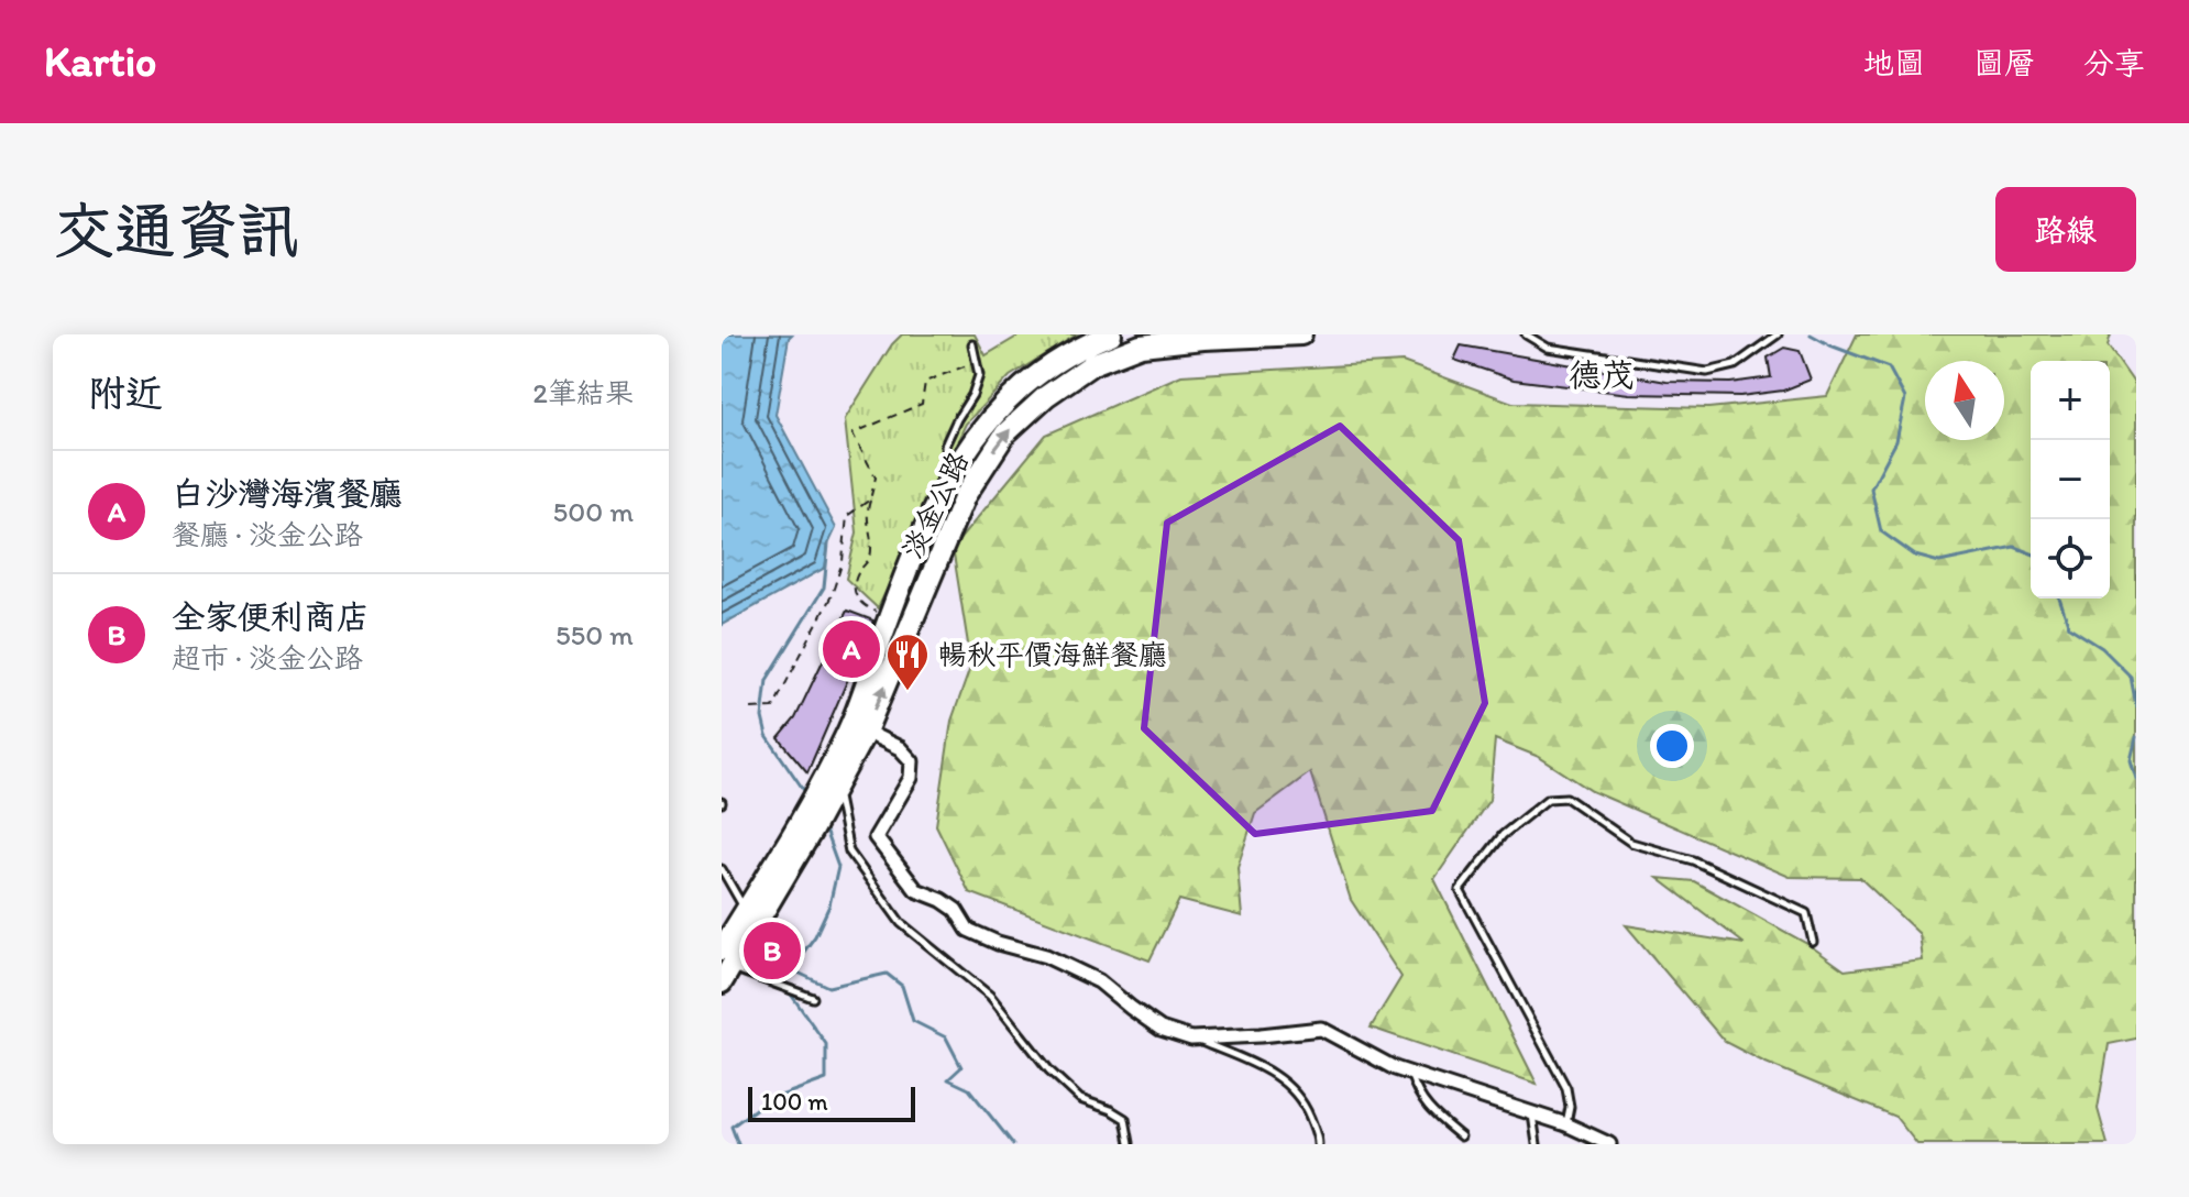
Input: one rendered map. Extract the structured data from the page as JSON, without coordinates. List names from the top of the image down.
{
  "streets": {
    "main road": ["淡金公路"]
  },
  "districts": ["德茂"],
  "places": {
    "restaurant": ["暢秋平價海鮮餐廳"]
  },
  "scale_bar": "100 m",
  "north": "top",
  "page": {
    "header": "Kartio",
    "nav": ["地圖", "圖層", "分享"],
    "buttons": "路線",
    "title": "交通資訊",
    "heading": ["附近", "2筆結果"],
    "map_buttons": ["+", "−"],
    "list": [
      {
        "mark": "A",
        "name": "白沙灣海濱餐廳",
        "note": "餐廳 · 淡金公路",
        "value": "500 m"
      },
      {
        "mark": "B",
        "name": "全家便利商店",
        "note": "超市 · 淡金公路",
        "value": "550 m"
      }
    ],
    "pins": ["A", "B"],
    "scale": "100 m"
  }
}
